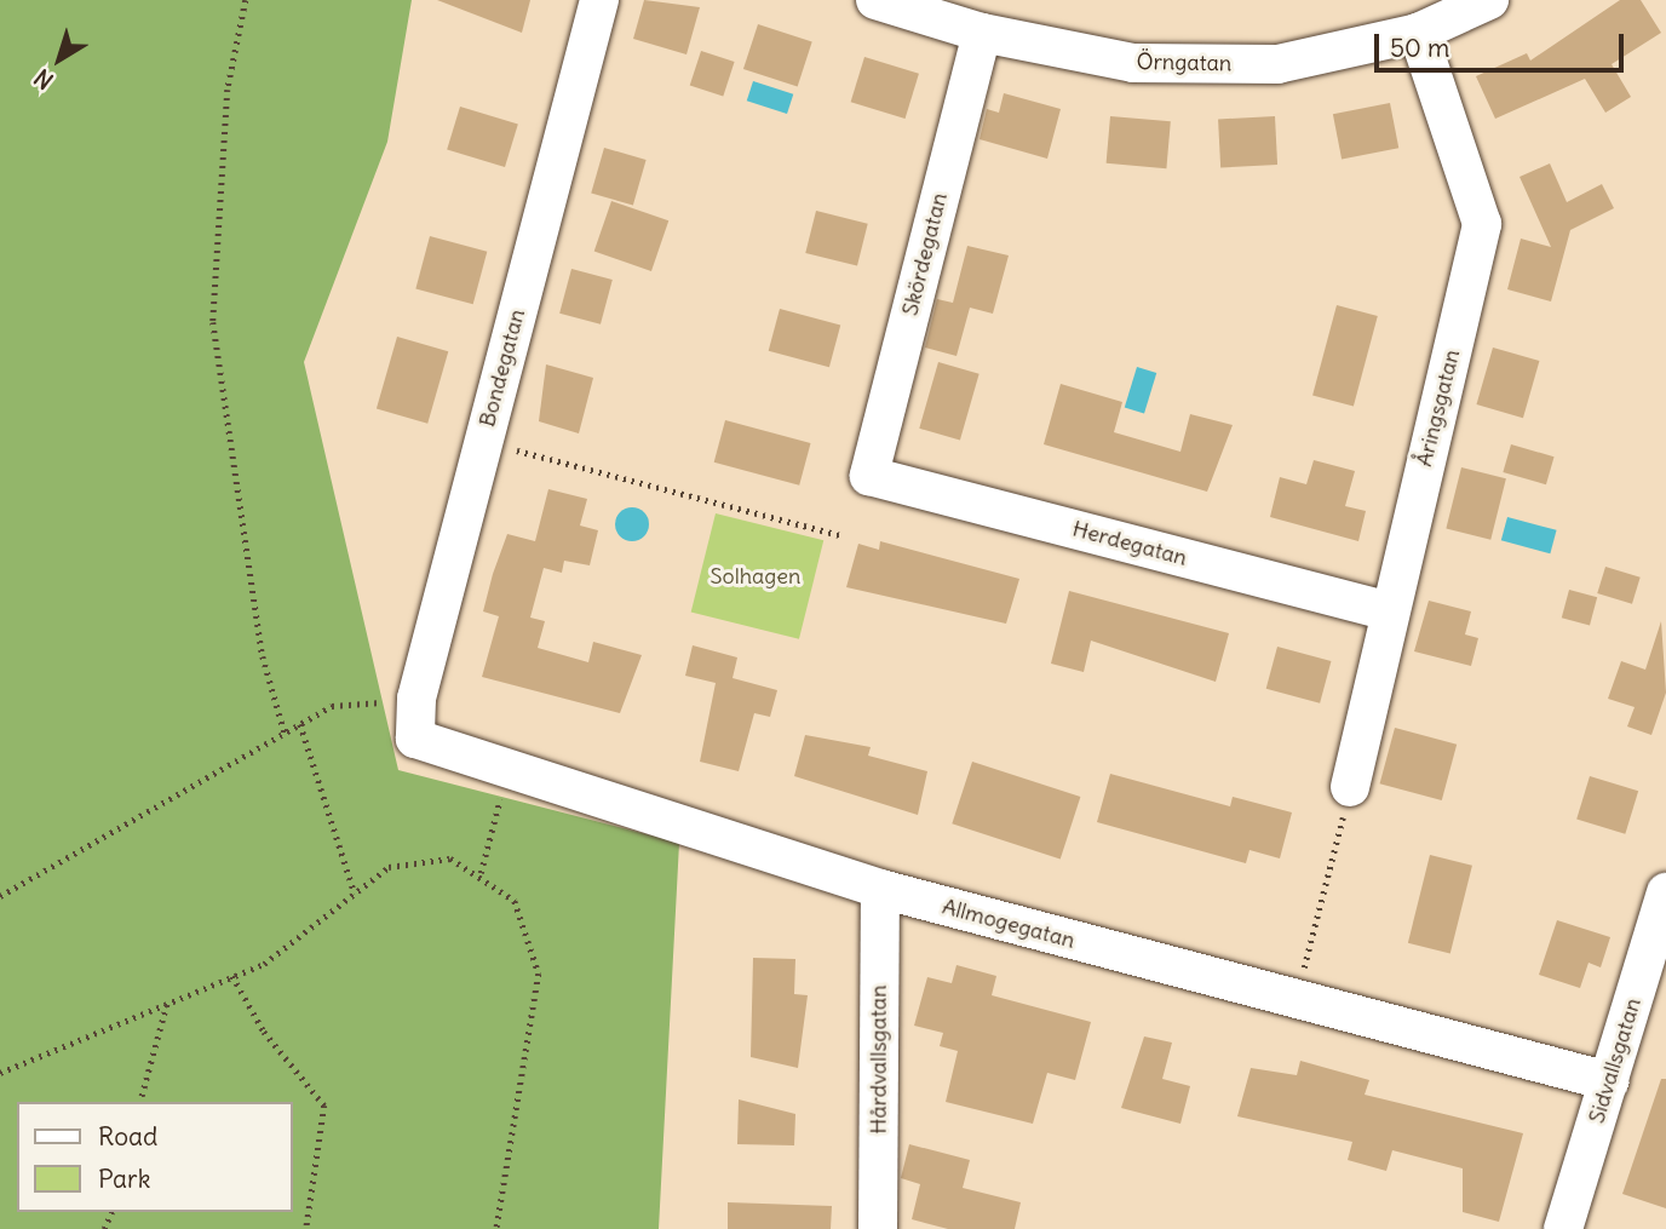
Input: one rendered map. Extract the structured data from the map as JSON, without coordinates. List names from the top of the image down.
{
  "streets": {
    "street": [
      "Örngatan",
      "Skördegatan",
      "Bondegatan",
      "Åringsgatan",
      "Herdegatan",
      "Allmogegatan",
      "Hårdvallsgatan",
      "Sidvallsgatan"
    ]
  },
  "crossings": [
    ["Örngatan", "Skördegatan"],
    ["Örngatan", "Åringsgatan"],
    ["Skördegatan", "Herdegatan"],
    ["Bondegatan", "Allmogegatan"],
    ["Åringsgatan", "Herdegatan"],
    ["Allmogegatan", "Hårdvallsgatan"],
    ["Allmogegatan", "Sidvallsgatan"]
  ],
  "parks": ["Solhagen"],
  "legend": ["Road", "Park"],
  "scale_bar": "50 m",
  "north": "bottom left"
}
